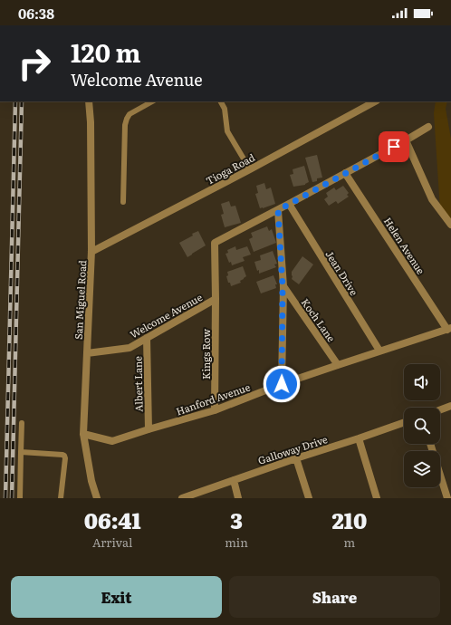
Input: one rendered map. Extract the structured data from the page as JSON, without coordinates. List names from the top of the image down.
{
  "streets": {
    "street": [
      "Tioga Road",
      "Helen Avenue",
      "Jean Drive",
      "San Miguel Road",
      "Welcome Avenue",
      "Koch Lane",
      "Kings Row",
      "Albert Lane",
      "Hanford Avenue",
      "Galloway Drive"
    ]
  },
  "crossings": [
    ["Tioga Road", "San Miguel Road"],
    ["Helen Avenue", "Welcome Avenue"],
    ["Helen Avenue", "Hanford Avenue"],
    ["Jean Drive", "Welcome Avenue"],
    ["Jean Drive", "Hanford Avenue"],
    ["San Miguel Road", "Welcome Avenue"],
    ["San Miguel Road", "Hanford Avenue"],
    ["Welcome Avenue", "Kings Row"],
    ["Welcome Avenue", "Albert Lane"],
    ["Koch Lane", "Hanford Avenue"],
    ["Kings Row", "Hanford Avenue"],
    ["Albert Lane", "Hanford Avenue"]
  ],
  "page": {
    "status": "06:38",
    "turn": ["120 m", "Welcome Avenue"],
    "eta": [
      "06:41",
      "Arrival",
      "3",
      "min",
      "210",
      "m"
    ],
    "buttons": ["Exit", "Share"]
  }
}
